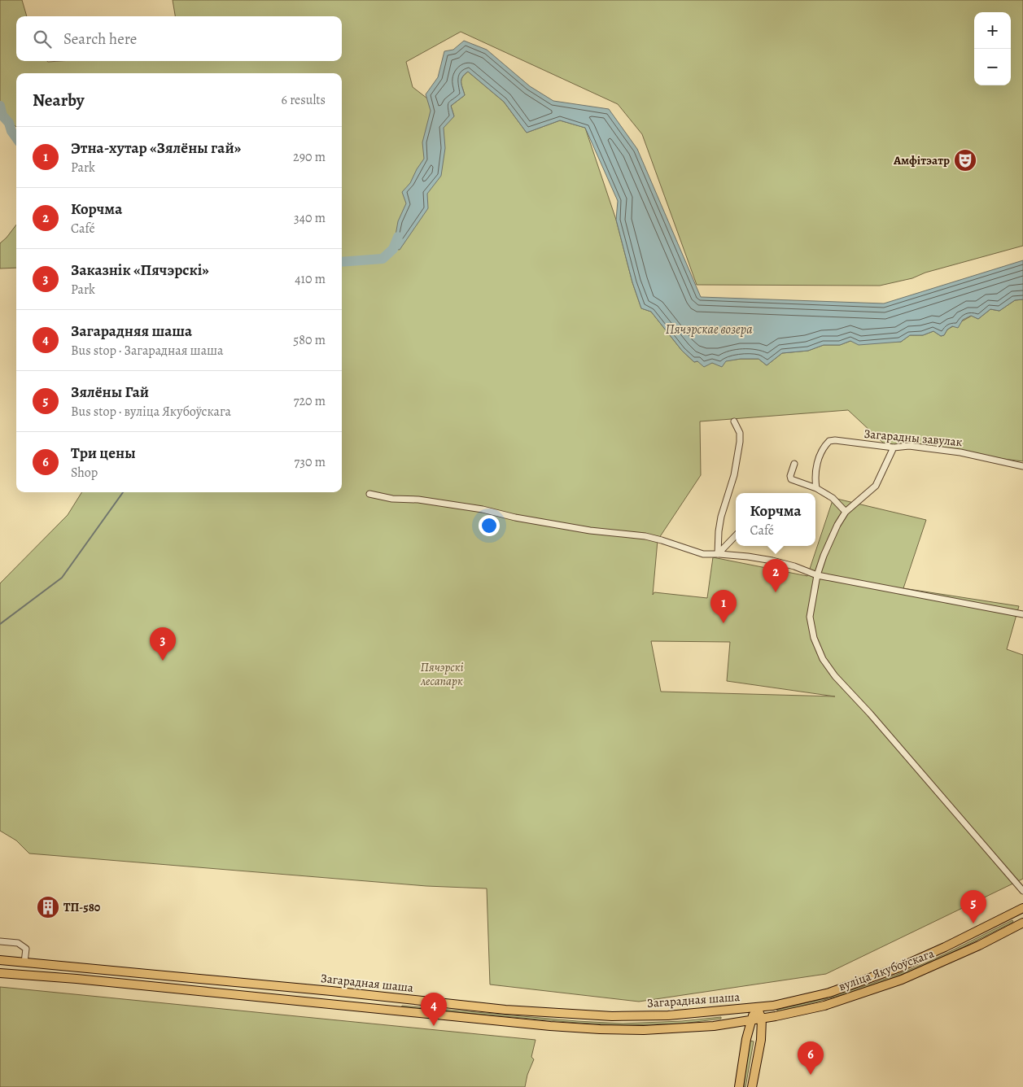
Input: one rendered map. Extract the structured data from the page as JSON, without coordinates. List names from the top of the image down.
{
  "streets": {
    "main road": ["вуліца Якубоўскага", "Загарадная шаша"],
    "street": ["Загарадны завулак"]
  },
  "crossings": [
    ["вуліца Якубоўскага", "Загарадная шаша"]
  ],
  "water": ["Пячэрскае возера"],
  "parks": ["Пячэрскі лесапарк"],
  "places": {
    "theatre": ["Амфітэатр"],
    "building": ["ТП-580"]
  },
  "page": {
    "map_buttons": ["+", "−"],
    "search": "Search here",
    "heading": ["Nearby", "6 results"],
    "list": [
      {
        "mark": "1",
        "name": "Этна-хутар «Зялёны гай»",
        "note": "Park",
        "value": "290 m"
      },
      {
        "mark": "2",
        "name": "Корчма",
        "note": "Café",
        "value": "340 m"
      },
      {
        "mark": "3",
        "name": "Заказнік «Пячэрскі»",
        "note": "Park",
        "value": "410 m"
      },
      {
        "mark": "4",
        "name": "Загарадняя шаша",
        "note": "Bus stop · Загарадная шаша",
        "value": "580 m"
      },
      {
        "mark": "5",
        "name": "Зялёны Гай",
        "note": "Bus stop · вуліца Якубоўскага",
        "value": "720 m"
      },
      {
        "mark": "6",
        "name": "Три цены",
        "note": "Shop",
        "value": "730 m"
      }
    ],
    "popup": ["Корчма", "Café"],
    "pins": [
      "2",
      "1",
      "3",
      "5",
      "4",
      "6"
    ]
  }
}
